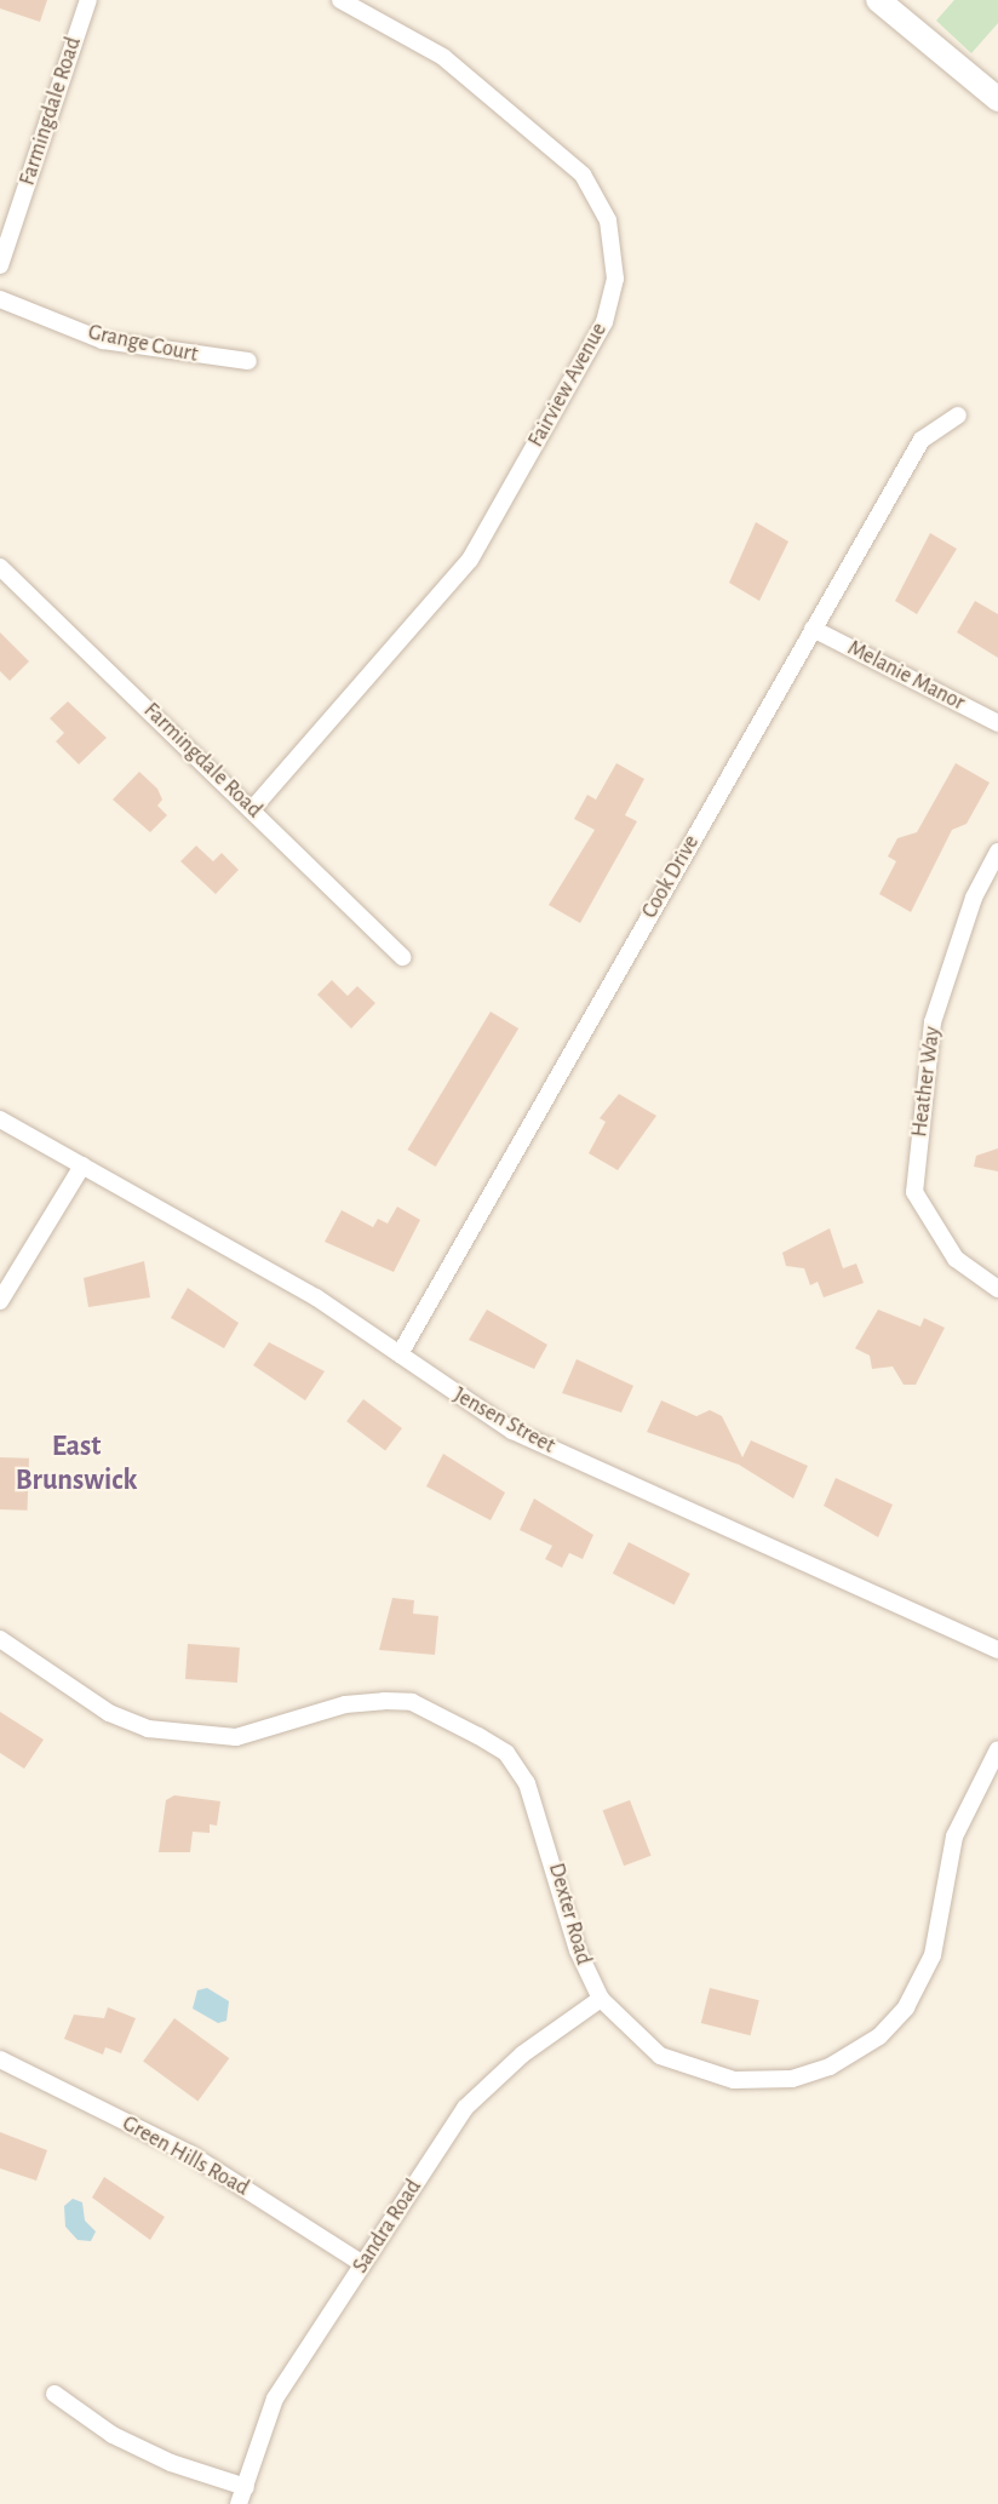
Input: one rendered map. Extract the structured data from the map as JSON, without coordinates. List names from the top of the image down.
{
  "streets": {
    "street": [
      "Farmingdale Road",
      "Grange Court",
      "Fairview Avenue",
      "Melanie Manor",
      "Cook Drive",
      "Heather Way",
      "Jensen Street",
      "Dexter Road",
      "Green Hills Road",
      "Sandra Road"
    ]
  },
  "crossings": [
    ["Farmingdale Road", "Fairview Avenue"],
    ["Melanie Manor", "Cook Drive"],
    ["Cook Drive", "Jensen Street"],
    ["Dexter Road", "Sandra Road"],
    ["Green Hills Road", "Sandra Road"]
  ],
  "districts": ["East Brunswick"]
}
